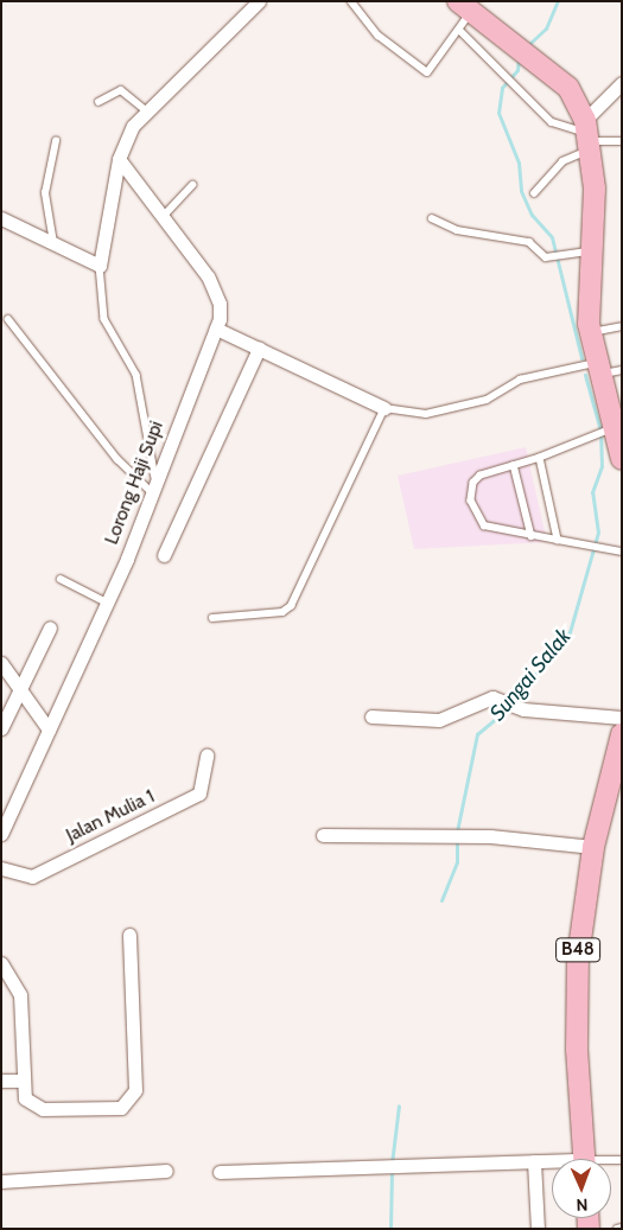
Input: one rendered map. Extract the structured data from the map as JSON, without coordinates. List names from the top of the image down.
{
  "streets": {
    "main road": ["B48"],
    "street": ["Lorong Haji Supi", "Jalan Mulia 1"]
  },
  "water": ["Sungai Salak"],
  "north": "bottom"
}
